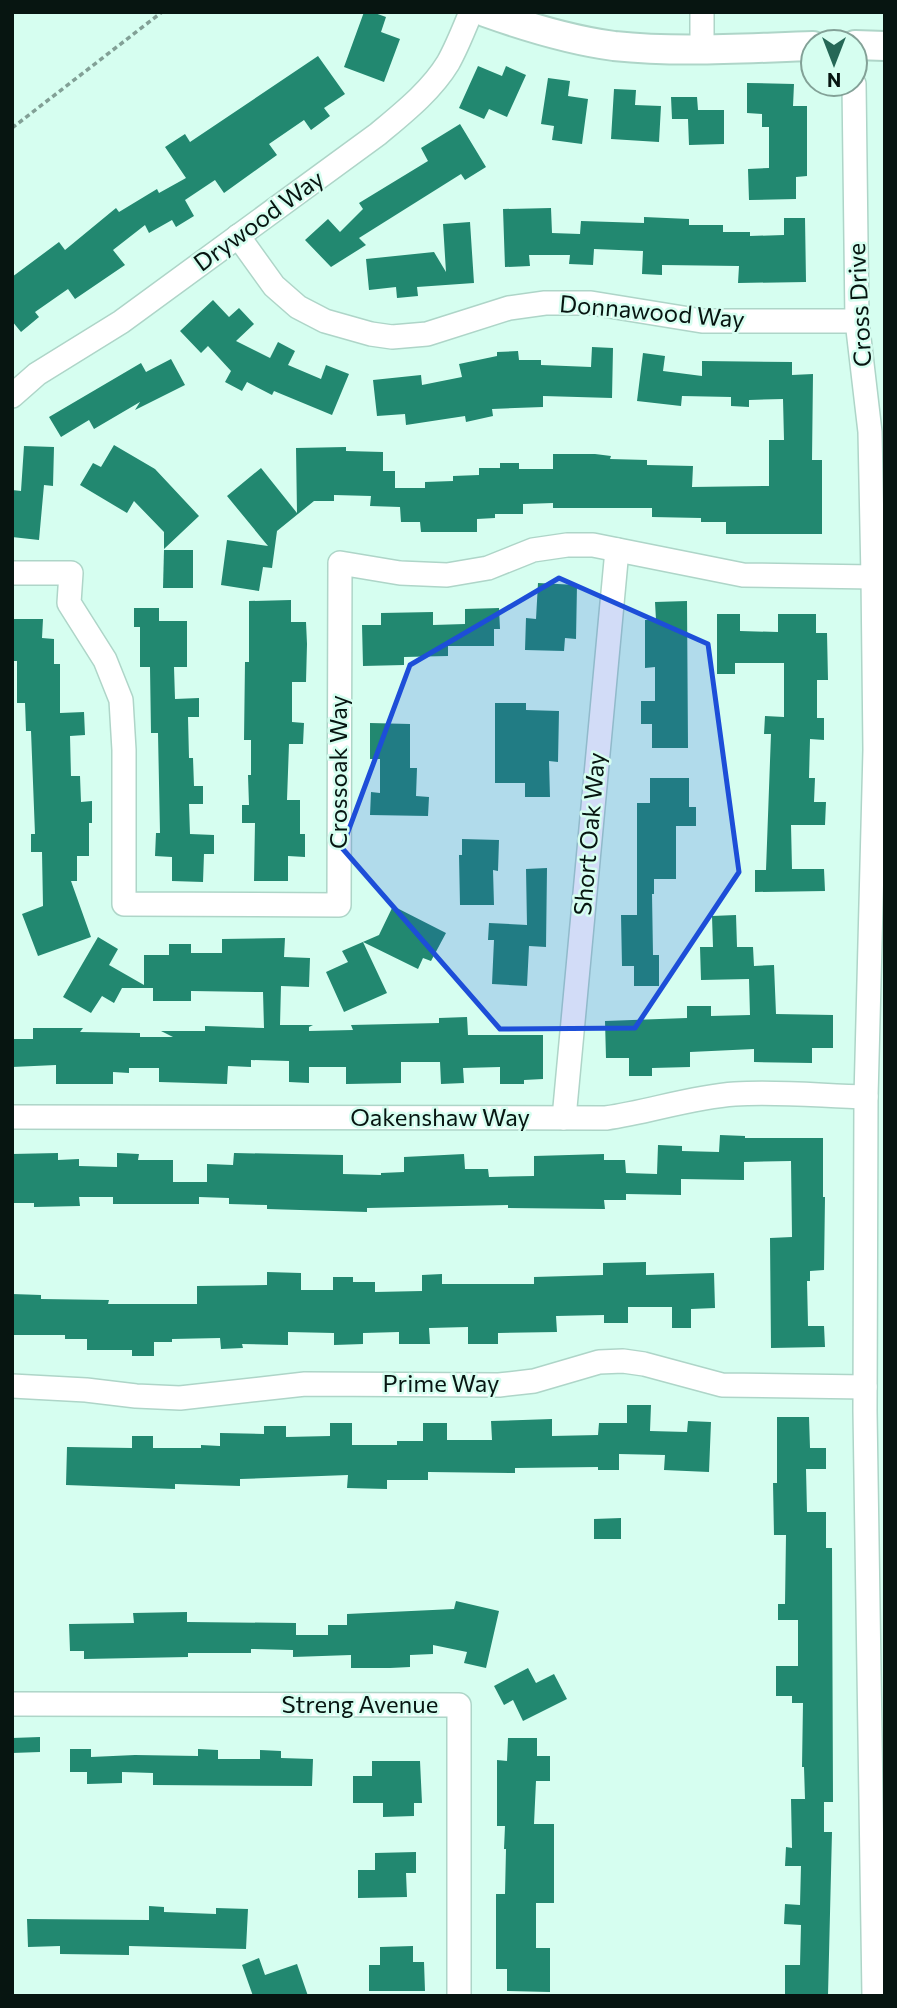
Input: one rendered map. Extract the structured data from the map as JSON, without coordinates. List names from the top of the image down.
{
  "streets": {
    "street": [
      "Drywood Way",
      "Cross Drive",
      "Donnawood Way",
      "Crossoak Way",
      "Short Oak Way",
      "Oakenshaw Way",
      "Prime Way",
      "Streng Avenue"
    ]
  },
  "crossings": [
    ["Drywood Way", "Donnawood Way"],
    ["Cross Drive", "Donnawood Way"],
    ["Cross Drive", "Crossoak Way"],
    ["Cross Drive", "Oakenshaw Way"],
    ["Cross Drive", "Prime Way"],
    ["Crossoak Way", "Short Oak Way"],
    ["Short Oak Way", "Oakenshaw Way"]
  ],
  "north": "bottom"
}
